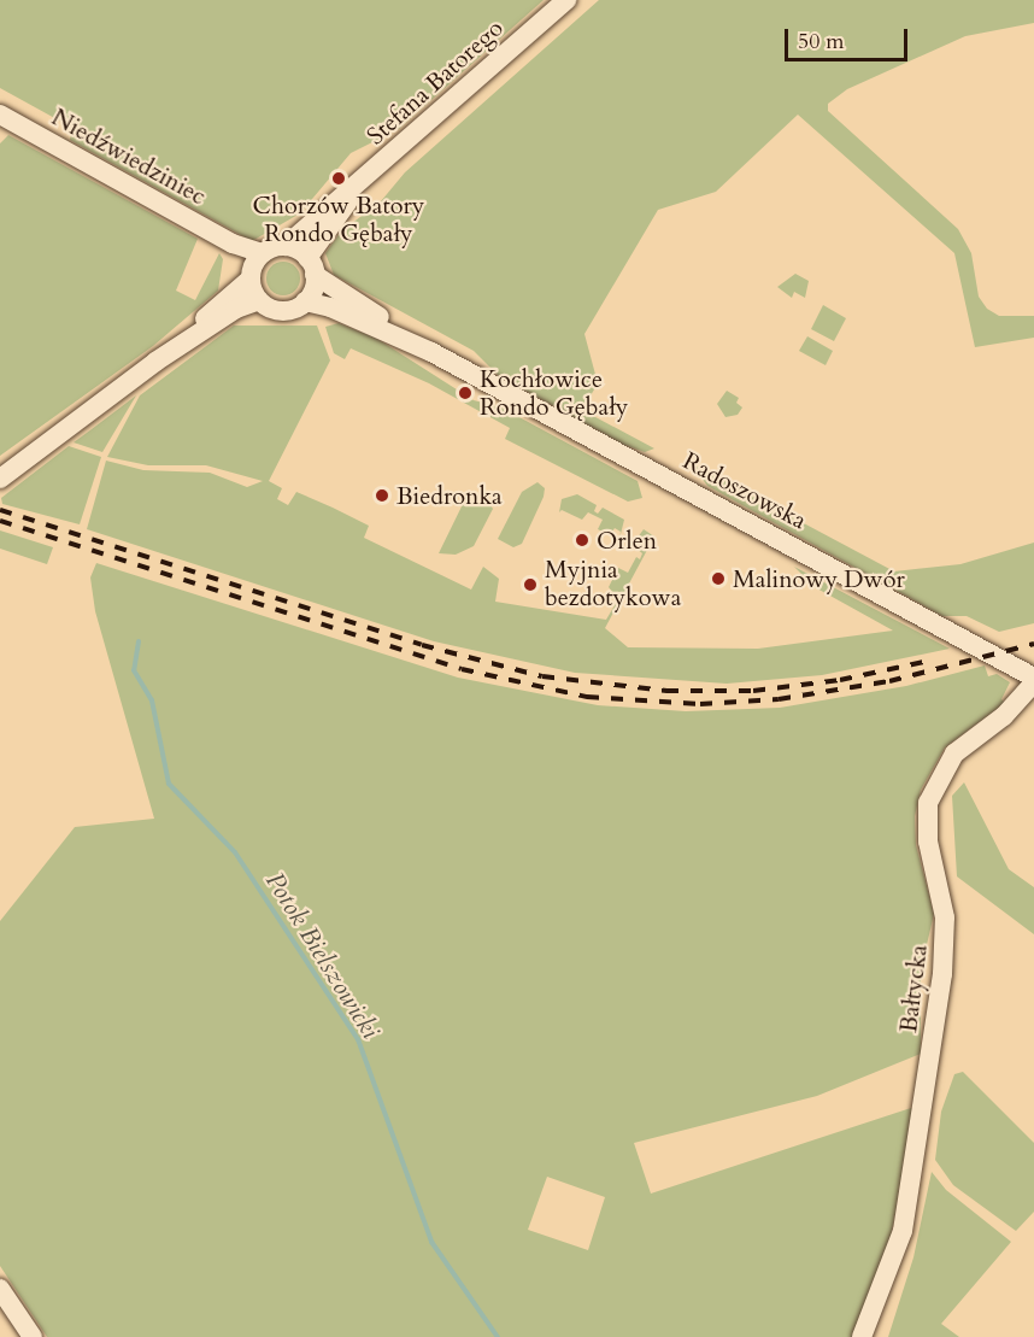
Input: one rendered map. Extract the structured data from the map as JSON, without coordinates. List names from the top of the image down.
{
  "streets": {
    "street": [
      "Stefana Batorego",
      "Niedźwiedziniec",
      "Radoszowska",
      "Bałtycka"
    ]
  },
  "crossings": [
    ["Stefana Batorego", "Niedźwiedziniec"],
    ["Stefana Batorego", "Radoszowska"],
    ["Niedźwiedziniec", "Radoszowska"],
    ["Radoszowska", "Bałtycka"]
  ],
  "water": ["Potok Bielszowicki"],
  "places": [
    "Chorzów Batory Rondo Gębały",
    "Kochłowice Rondo Gębały",
    "Biedronka",
    "Orlen",
    "Malinowy Dwór",
    "Myjnia bezdotykowa"
  ],
  "scale_bar": "50 m"
}
